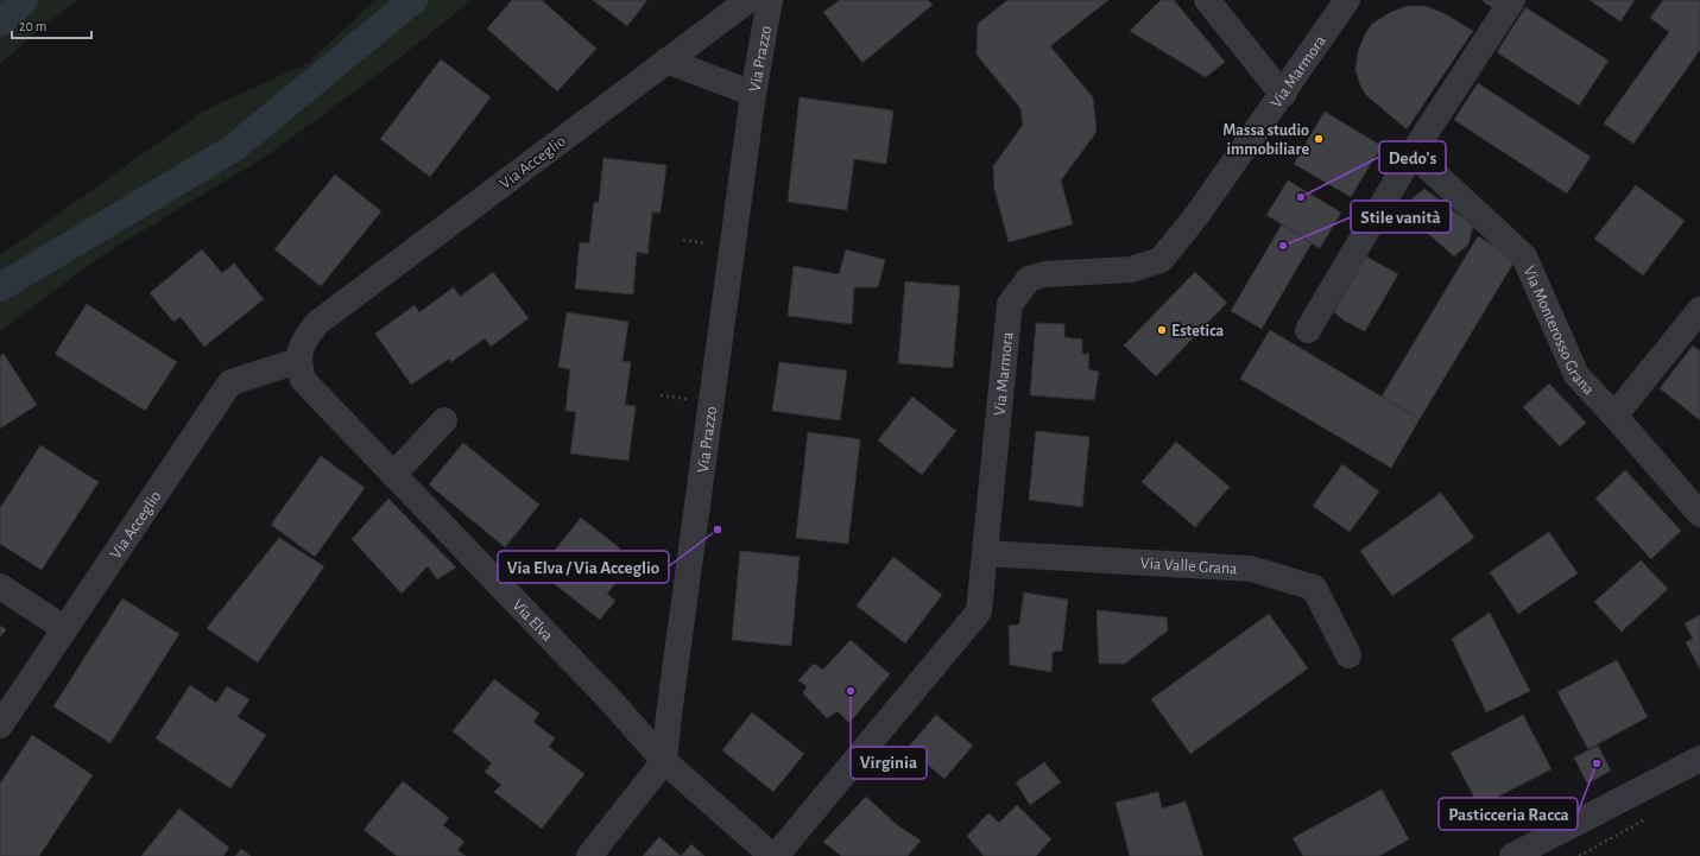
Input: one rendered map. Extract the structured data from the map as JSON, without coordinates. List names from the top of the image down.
{
  "streets": {
    "street": [
      "Via Prazzo",
      "Via Marmora",
      "Via Acceglio",
      "Via Monterosso Grana",
      "Via Valle Grana",
      "Via Elva"
    ]
  },
  "crossings": [
    ["Via Prazzo", "Via Elva"],
    ["Via Marmora", "Via Valle Grana"],
    ["Via Marmora", "Via Elva"],
    ["Via Acceglio", "Via Elva"]
  ],
  "places": [
    "Massa studio immobiliare",
    "Dedo's",
    "Stile vanità",
    "Estetica",
    "Via Elva / Via Acceglio",
    "Virginia",
    "Pasticceria Racca"
  ],
  "scale_bar": "20 m"
}
